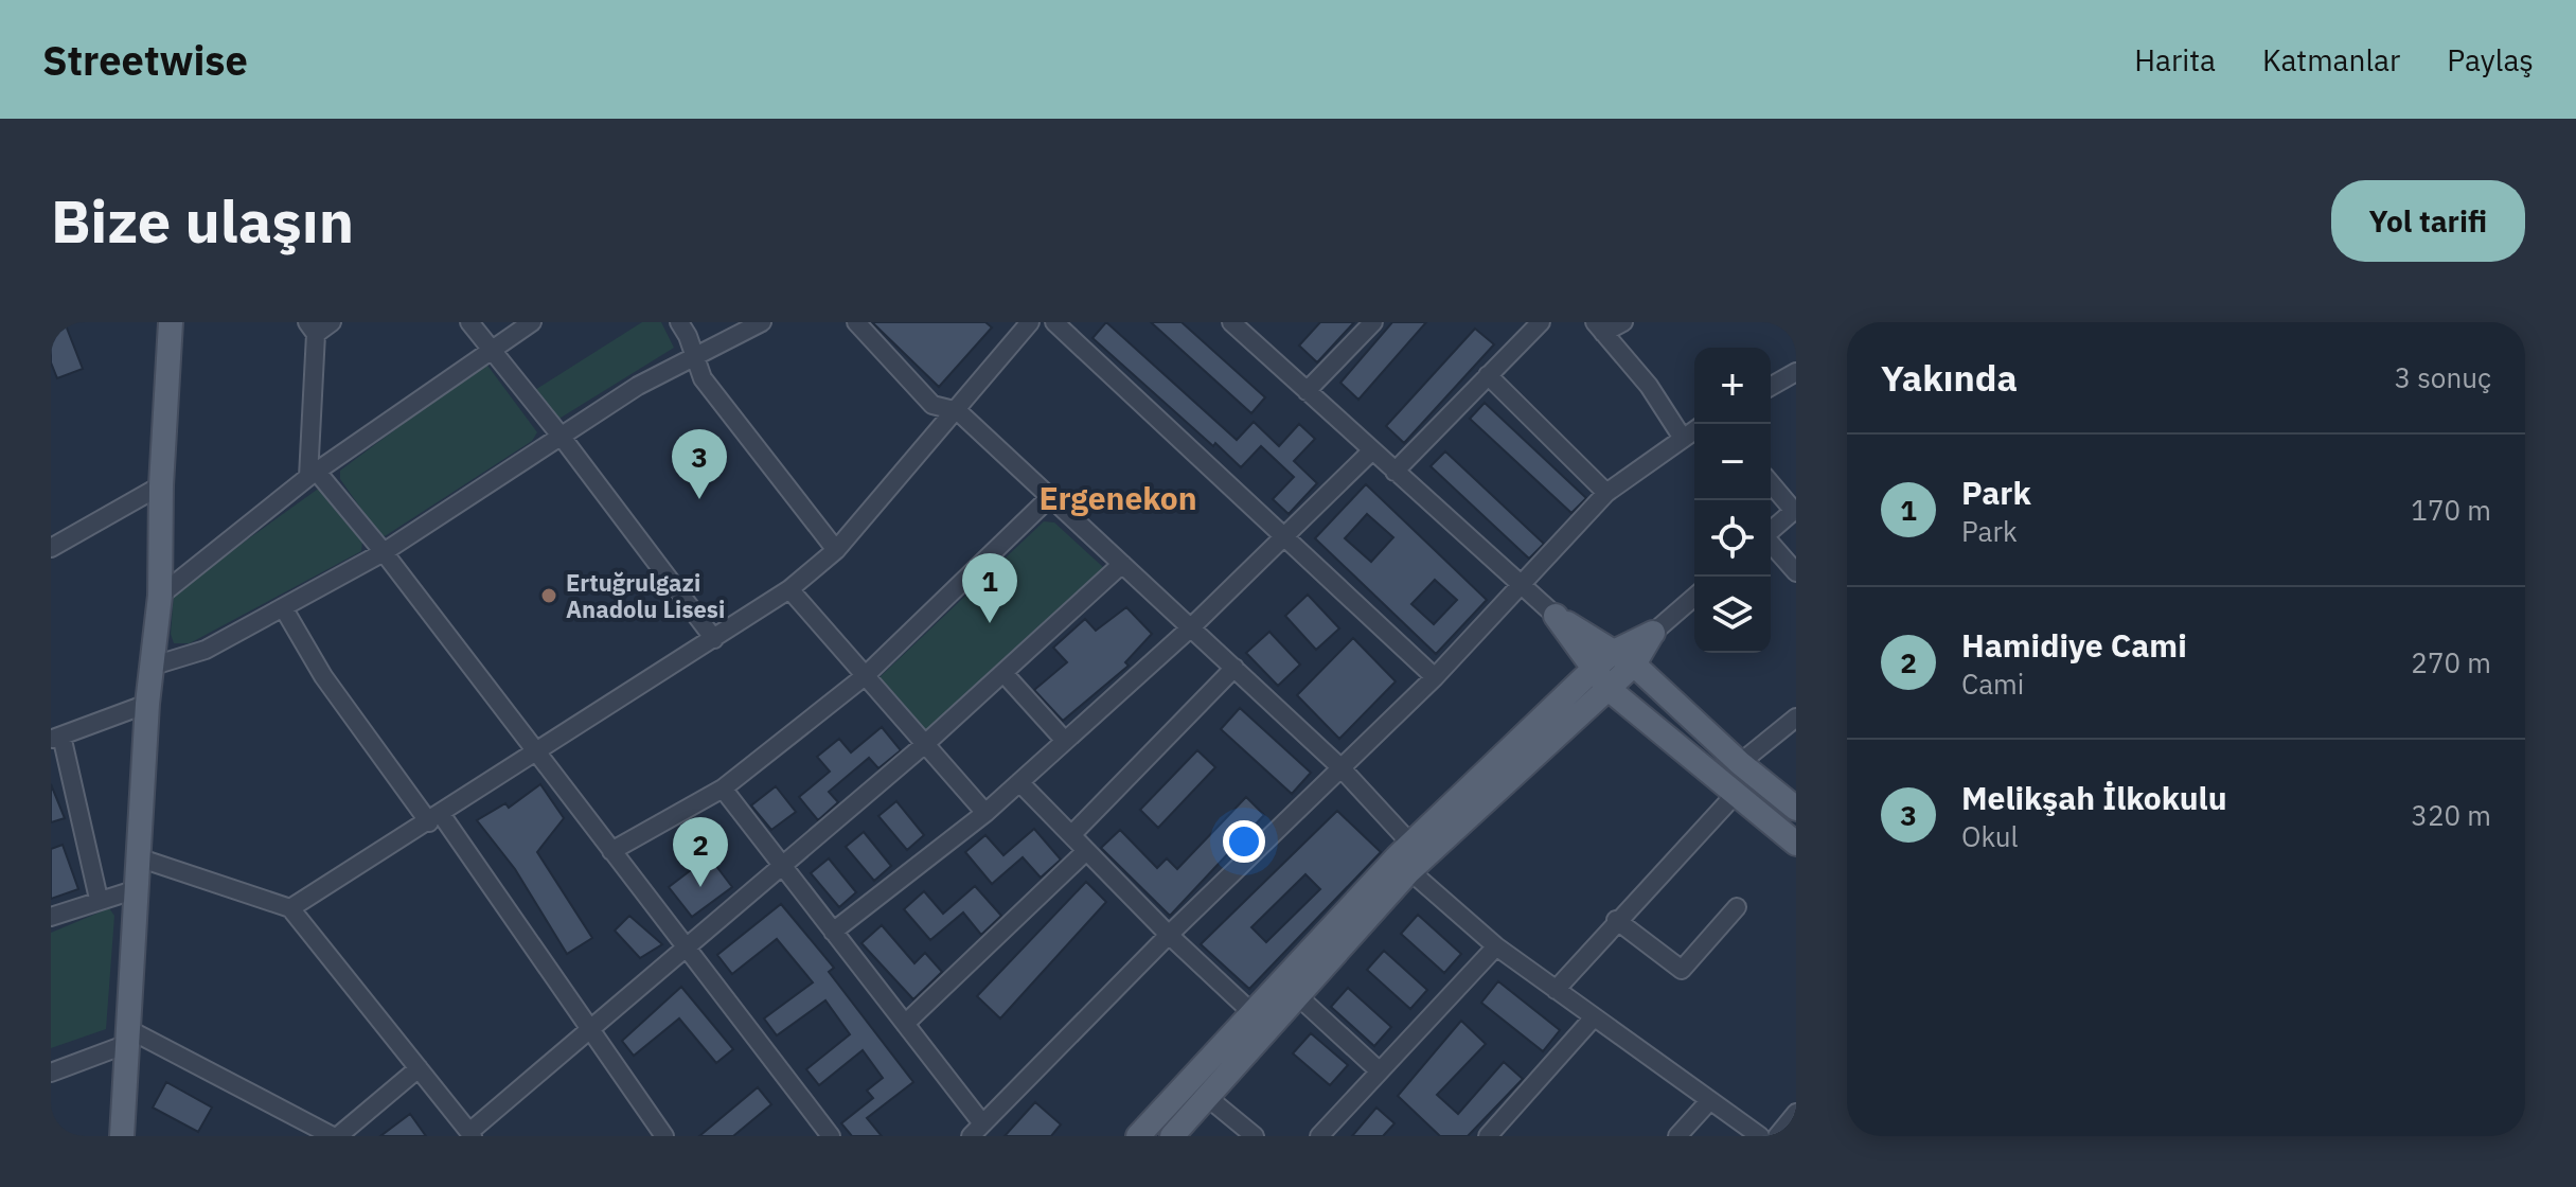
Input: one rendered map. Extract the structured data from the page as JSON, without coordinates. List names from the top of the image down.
{
  "districts": ["Ergenekon"],
  "places": ["Ertuğrulgazi Anadolu Lisesi"],
  "page": {
    "header": "Streetwise",
    "nav": ["Harita", "Katmanlar", "Paylaş"],
    "buttons": "Yol tarifi",
    "title": "Bize ulaşın",
    "heading": ["Yakında", "3 sonuç"],
    "map_buttons": ["+", "−"],
    "pins": ["3", "1", "2"],
    "list": [
      {
        "mark": "1",
        "name": "Park",
        "note": "Park",
        "value": "170 m"
      },
      {
        "mark": "2",
        "name": "Hamidiye Cami",
        "note": "Cami",
        "value": "270 m"
      },
      {
        "mark": "3",
        "name": "Melikşah İlkokulu",
        "note": "Okul",
        "value": "320 m"
      }
    ]
  }
}
